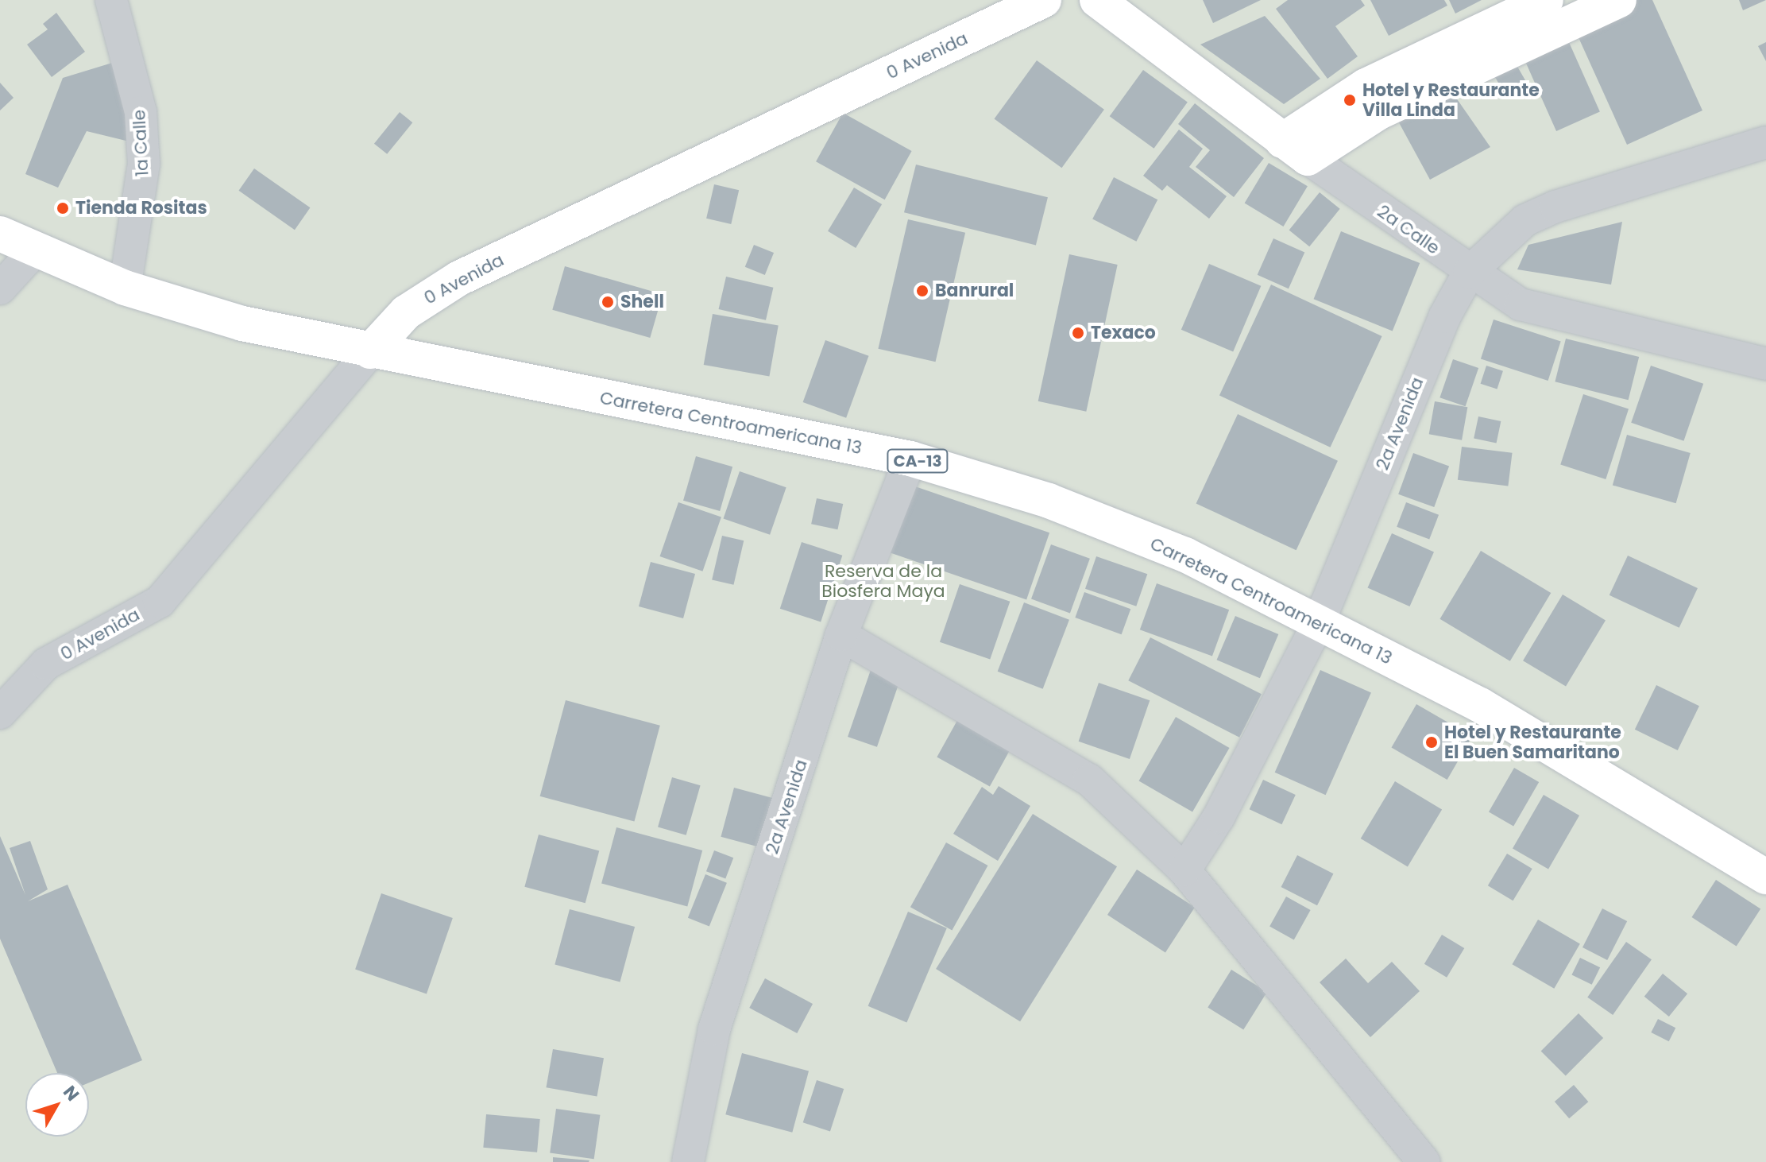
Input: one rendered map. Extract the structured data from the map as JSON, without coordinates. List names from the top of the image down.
{
  "streets": {
    "main road": [
      "0 Avenida",
      "2a Calle",
      "Carretera Centroamericana 13",
      "CA-13"
    ],
    "street": ["1a Calle", "2a Avenida"]
  },
  "crossings": [
    ["0 Avenida", "Carretera Centroamericana 13"],
    ["1a Calle", "Carretera Centroamericana 13"],
    ["2a Calle", "2a Avenida"],
    ["Carretera Centroamericana 13", "2a Avenida"]
  ],
  "parks": ["Reserva de la Biosfera Maya"],
  "places": [
    "Hotel y Restaurante Villa Linda",
    "Tienda Rositas",
    "Banrural",
    "Shell",
    "Texaco",
    "Hotel y Restaurante El Buen Samaritano"
  ],
  "north": "top right"
}
